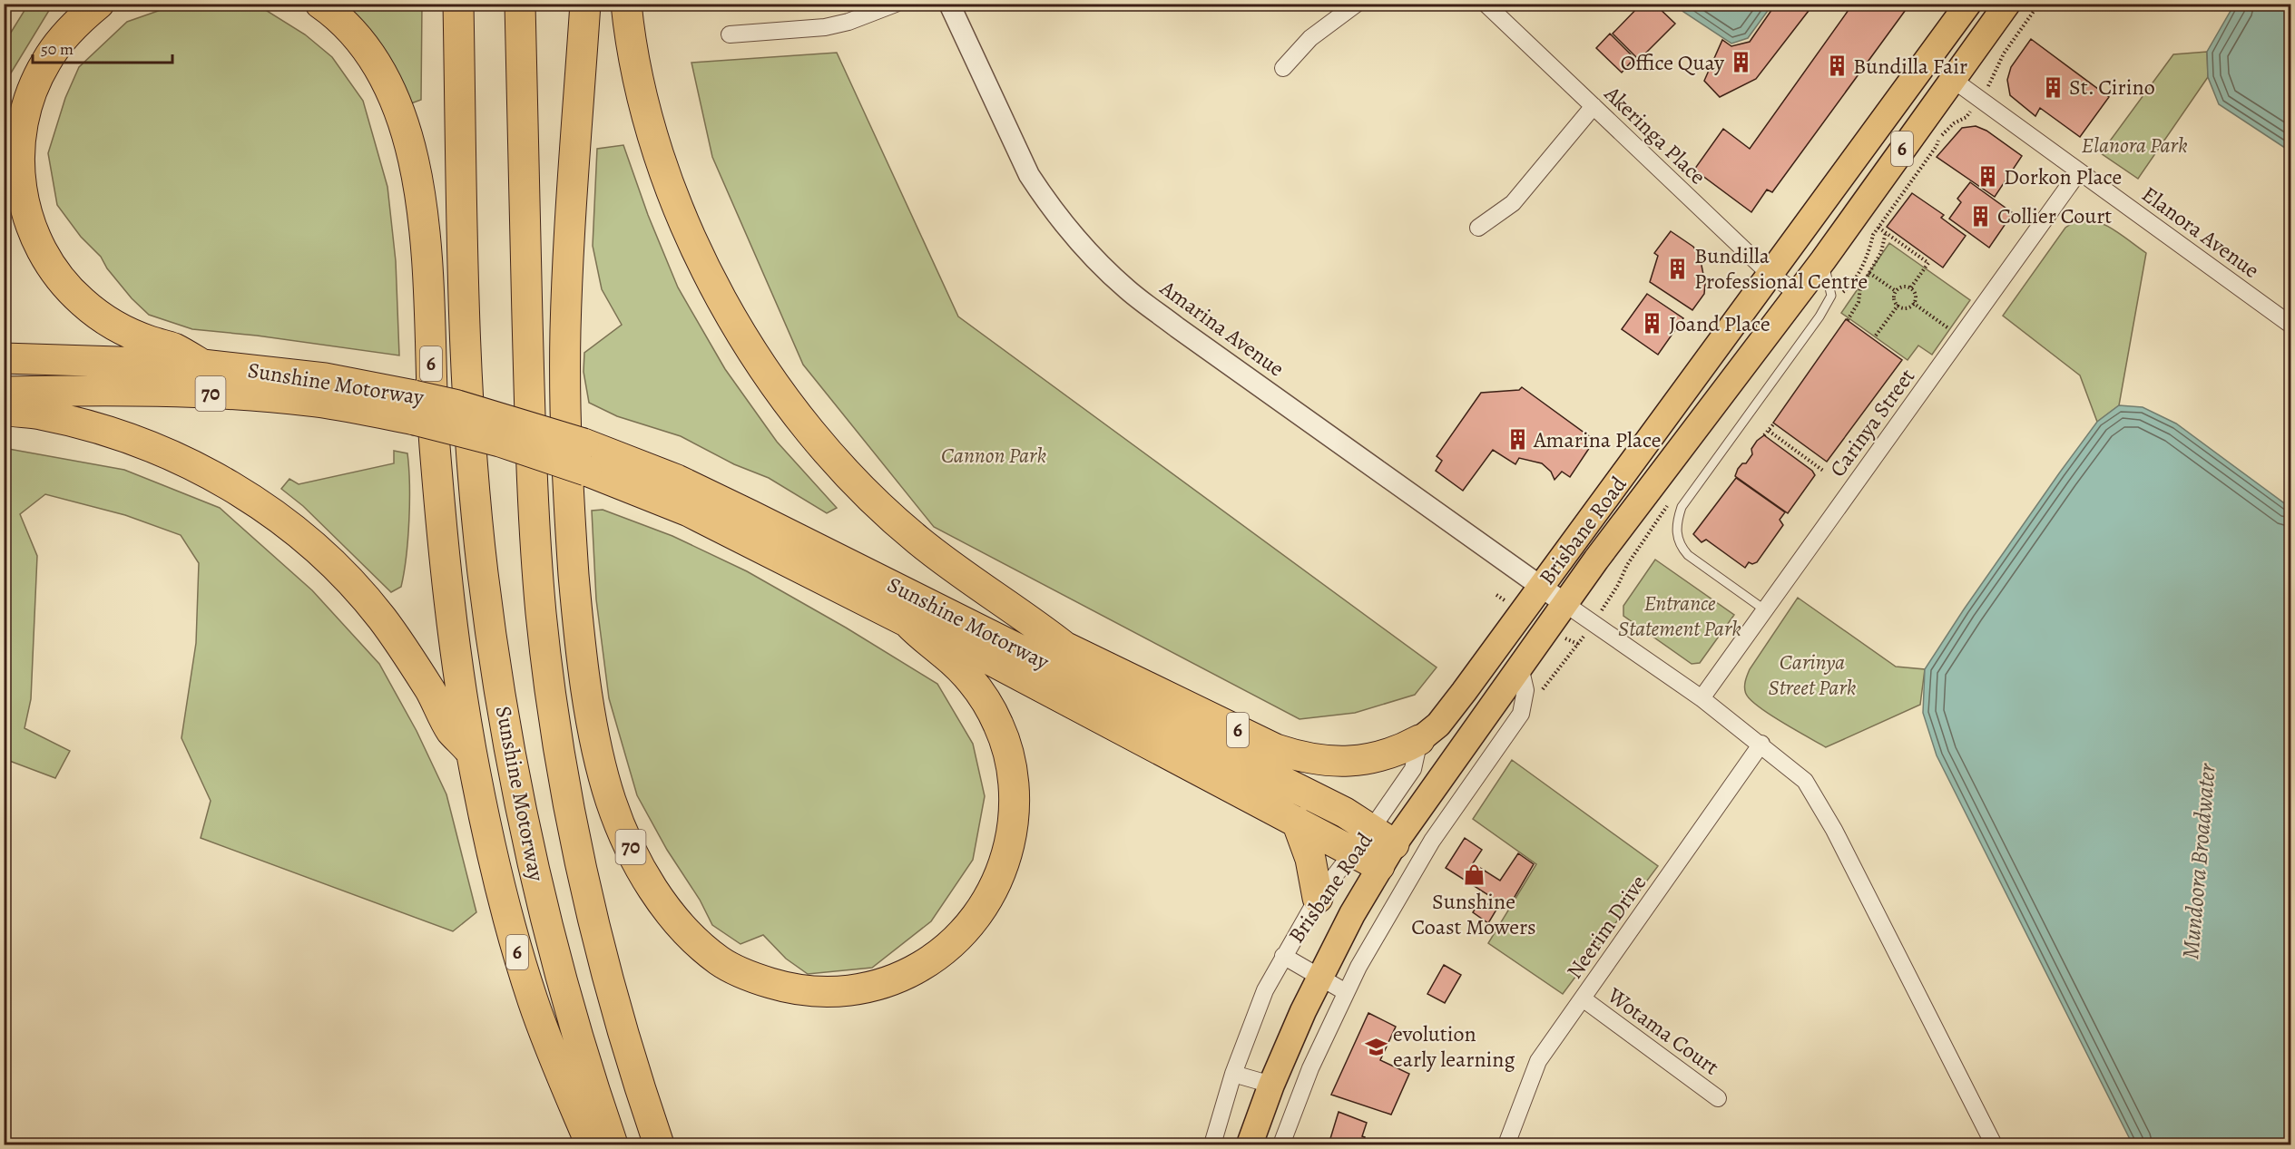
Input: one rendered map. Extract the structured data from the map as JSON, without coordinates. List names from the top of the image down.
{
  "streets": {
    "highway": ["6", "Sunshine Motorway", "70"],
    "main road": ["Brisbane Road"],
    "street": [
      "Akeringa Place",
      "Elanora Avenue",
      "Amarina Avenue",
      "Carinya Street",
      "Neerim Drive",
      "Wotama Court"
    ]
  },
  "crossings": [
    ["Akeringa Place", "Brisbane Road"],
    ["6", "Sunshine Motorway"],
    ["6", "Brisbane Road"],
    ["Elanora Avenue", "Carinya Street"],
    ["Elanora Avenue", "Brisbane Road"],
    ["Amarina Avenue", "Brisbane Road"],
    ["Sunshine Motorway", "70"],
    ["Sunshine Motorway", "Brisbane Road"],
    ["Neerim Drive", "Wotama Court"]
  ],
  "water": ["Mundoora Broadwater"],
  "parks": [
    "Elanora Park",
    "Cannon Park",
    "Entrance Statement Park",
    "Carinya Street Park"
  ],
  "places": {
    "building": [
      "Office Quay",
      "Bundilla Fair",
      "St. Cirino",
      "Dorkon Place",
      "Collier Court",
      "Bundilla Professional Centre",
      "Joand Place",
      "Amarina Place"
    ],
    "shop": ["Sunshine Coast Mowers"],
    "school or university": ["evolution early learning"]
  },
  "scale_bar": "50 m"
}
